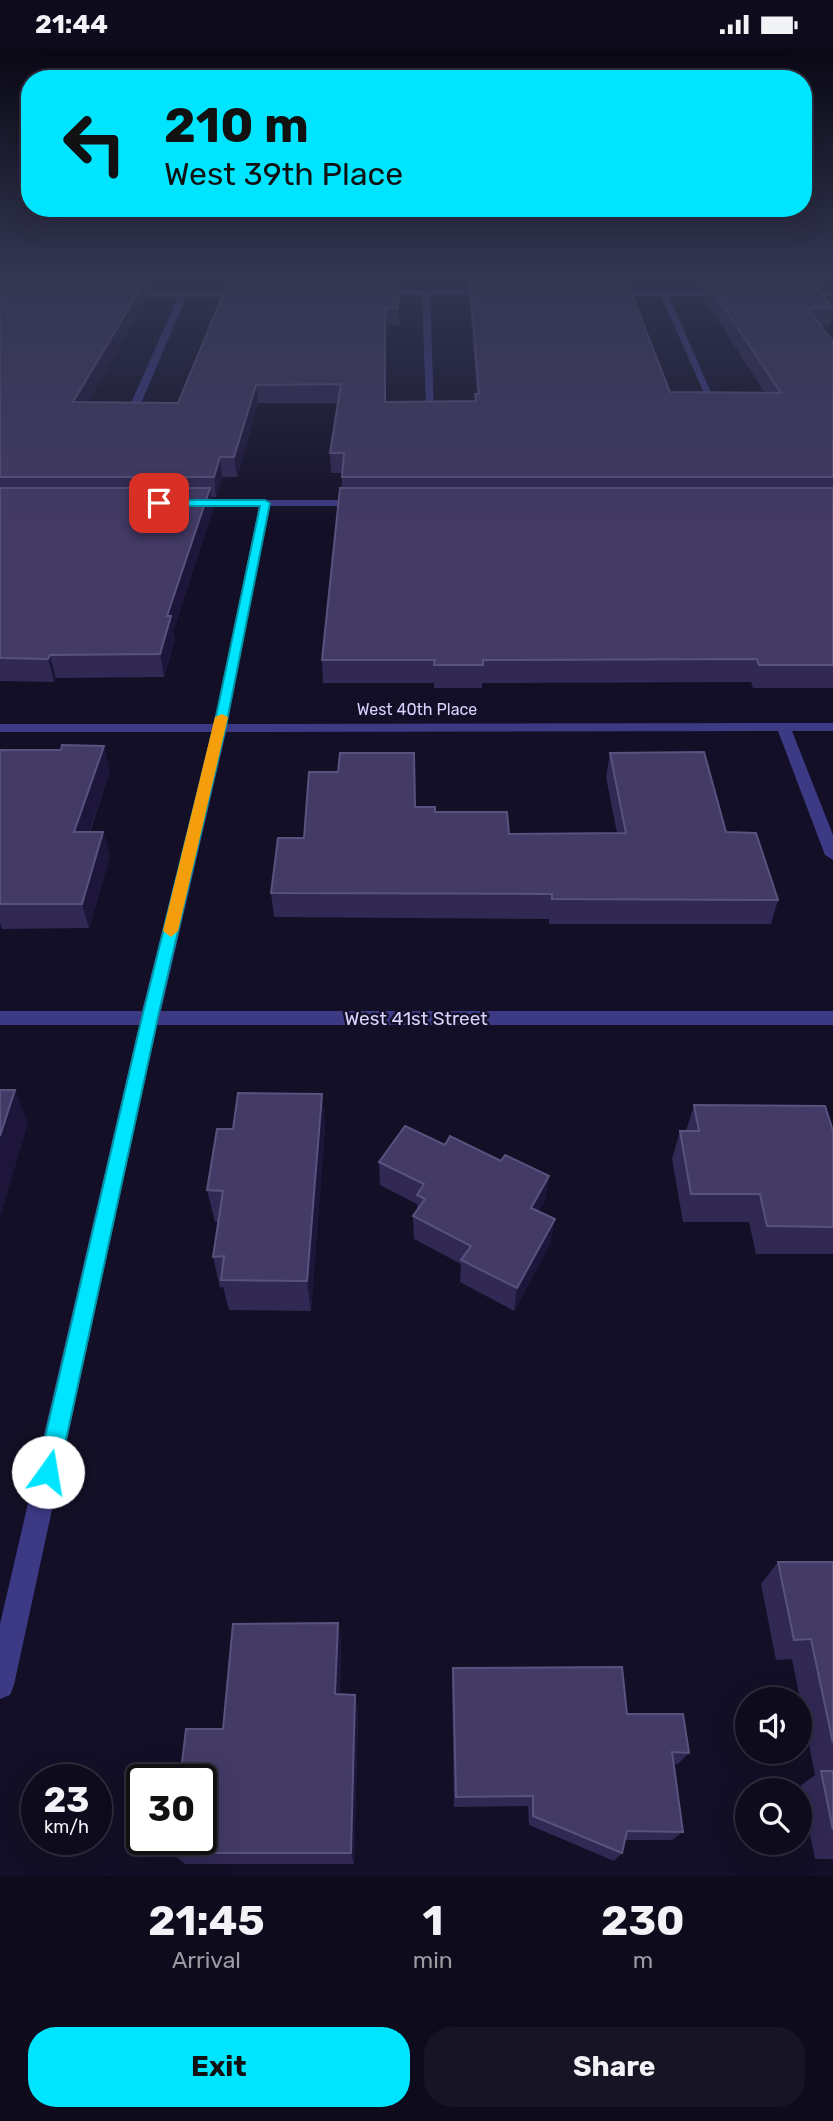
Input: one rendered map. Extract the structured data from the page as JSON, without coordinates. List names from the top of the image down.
{
  "streets": {
    "street": ["West 40th Place", "West 41st Street"]
  },
  "page": {
    "status": "21:44",
    "turn": ["210 m", "West 39th Place"],
    "speed": "23 km/h",
    "limit": "30",
    "eta": [
      "21:45",
      "Arrival",
      "1",
      "min",
      "230",
      "m"
    ],
    "buttons": ["Exit", "Share"]
  }
}
